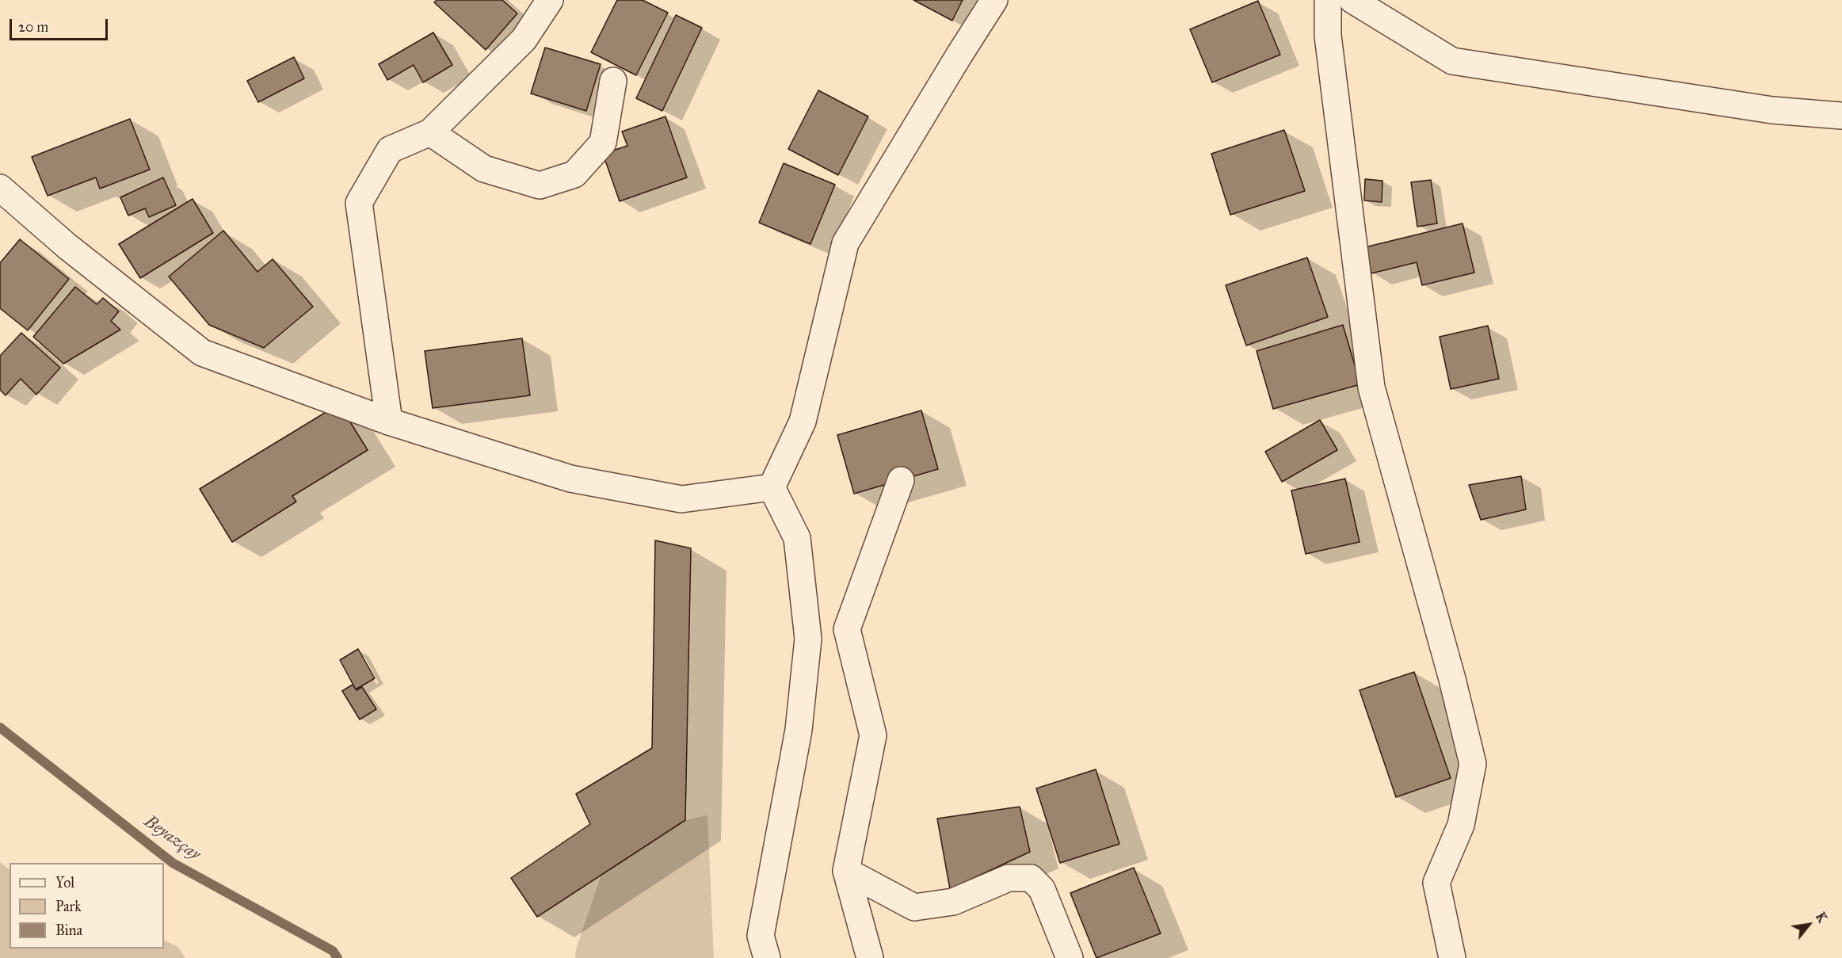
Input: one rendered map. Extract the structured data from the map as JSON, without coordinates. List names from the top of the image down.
{
  "water": ["Beyazçay"],
  "legend": ["Yol", "Park", "Bina"],
  "scale_bar": "20 m",
  "north": "top right"
}
